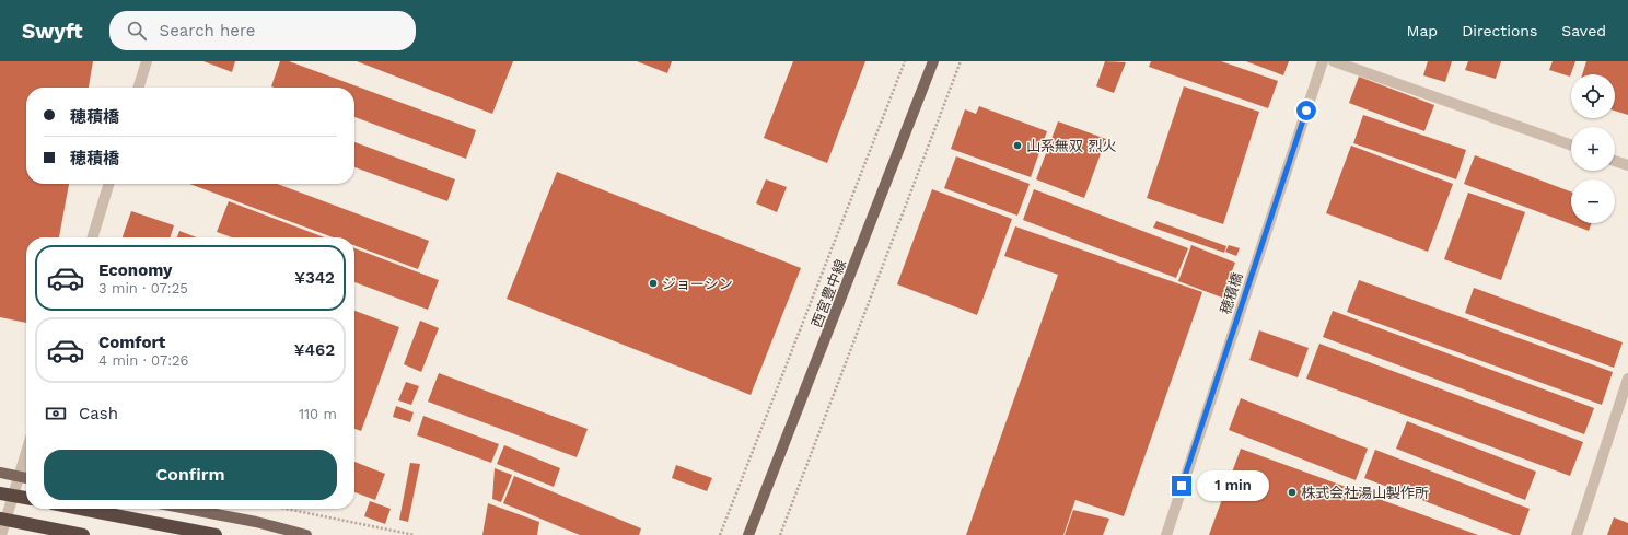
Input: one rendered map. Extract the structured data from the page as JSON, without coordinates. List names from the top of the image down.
{
  "streets": {
    "main road": ["西宮豊中線"],
    "street": ["穂積橋"]
  },
  "places": ["山系無双 烈火", "ジョーシン", "株式会社湯山製作所"],
  "page": {
    "header": "Swyft",
    "search": "Search here",
    "nav": ["Map", "Directions", "Saved"],
    "map_buttons": ["+", "−"],
    "banner": ["穂積橋", "穂積橋"],
    "list": [
      {
        "name": "Economy",
        "note": "3 min · 07:25",
        "value": "¥342"
      },
      {
        "name": "Comfort",
        "note": "4 min · 07:26",
        "value": "¥462"
      }
    ],
    "pay": ["Cash", "110 m"],
    "buttons": "Confirm",
    "bubble": "1 min"
  }
}
